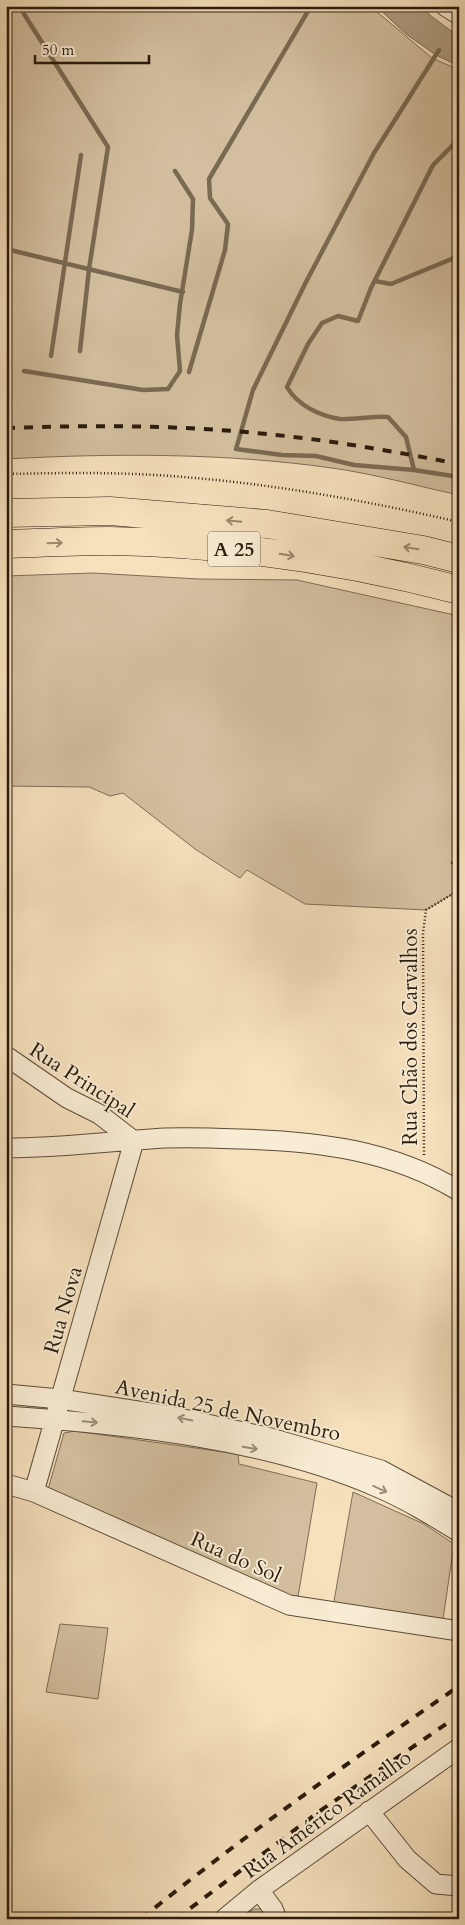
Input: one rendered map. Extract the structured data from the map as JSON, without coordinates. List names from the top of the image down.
{
  "streets": {
    "highway": ["A 25"],
    "street": [
      "Rua Principal",
      "Rua Nova",
      "Avenida 25 de Novembro",
      "Rua do Sol",
      "Rua Américo Ramalho"
    ],
    "path": ["Rua Chão dos Carvalhos"]
  },
  "crossings": [
    ["Rua Principal", "Rua Nova"],
    ["Rua Nova", "Avenida 25 de Novembro"],
    ["Rua Nova", "Rua do Sol"]
  ],
  "scale_bar": "50 m"
}
